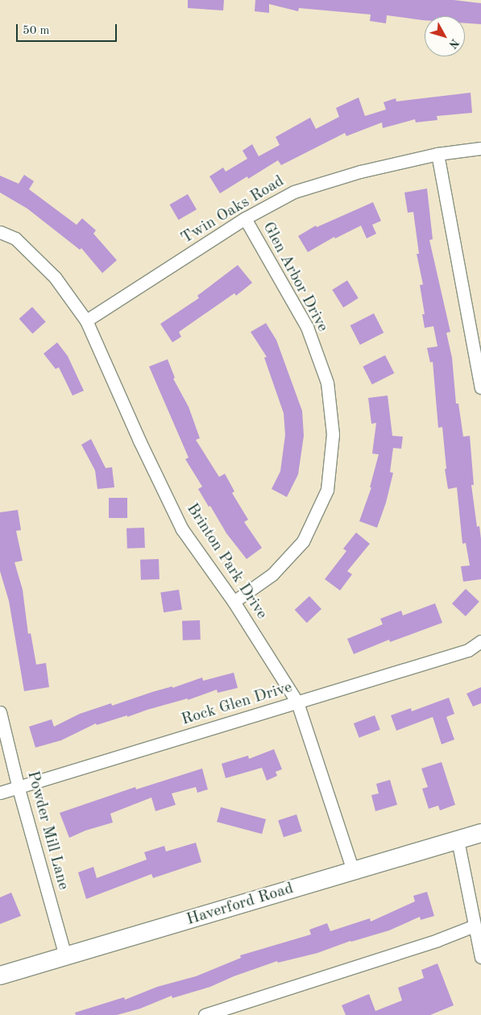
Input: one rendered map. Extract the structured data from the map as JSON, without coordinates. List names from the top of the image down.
{
  "streets": {
    "main road": ["Haverford Road"],
    "street": [
      "Twin Oaks Road",
      "Glen Arbor Drive",
      "Brinton Park Drive",
      "Rock Glen Drive",
      "Powder Mill Lane"
    ]
  },
  "crossings": [
    ["Twin Oaks Road", "Glen Arbor Drive"],
    ["Twin Oaks Road", "Brinton Park Drive"],
    ["Glen Arbor Drive", "Brinton Park Drive"],
    ["Brinton Park Drive", "Rock Glen Drive"],
    ["Brinton Park Drive", "Haverford Road"],
    ["Rock Glen Drive", "Powder Mill Lane"],
    ["Powder Mill Lane", "Haverford Road"]
  ],
  "scale_bar": "50 m",
  "north": "bottom right"
}
